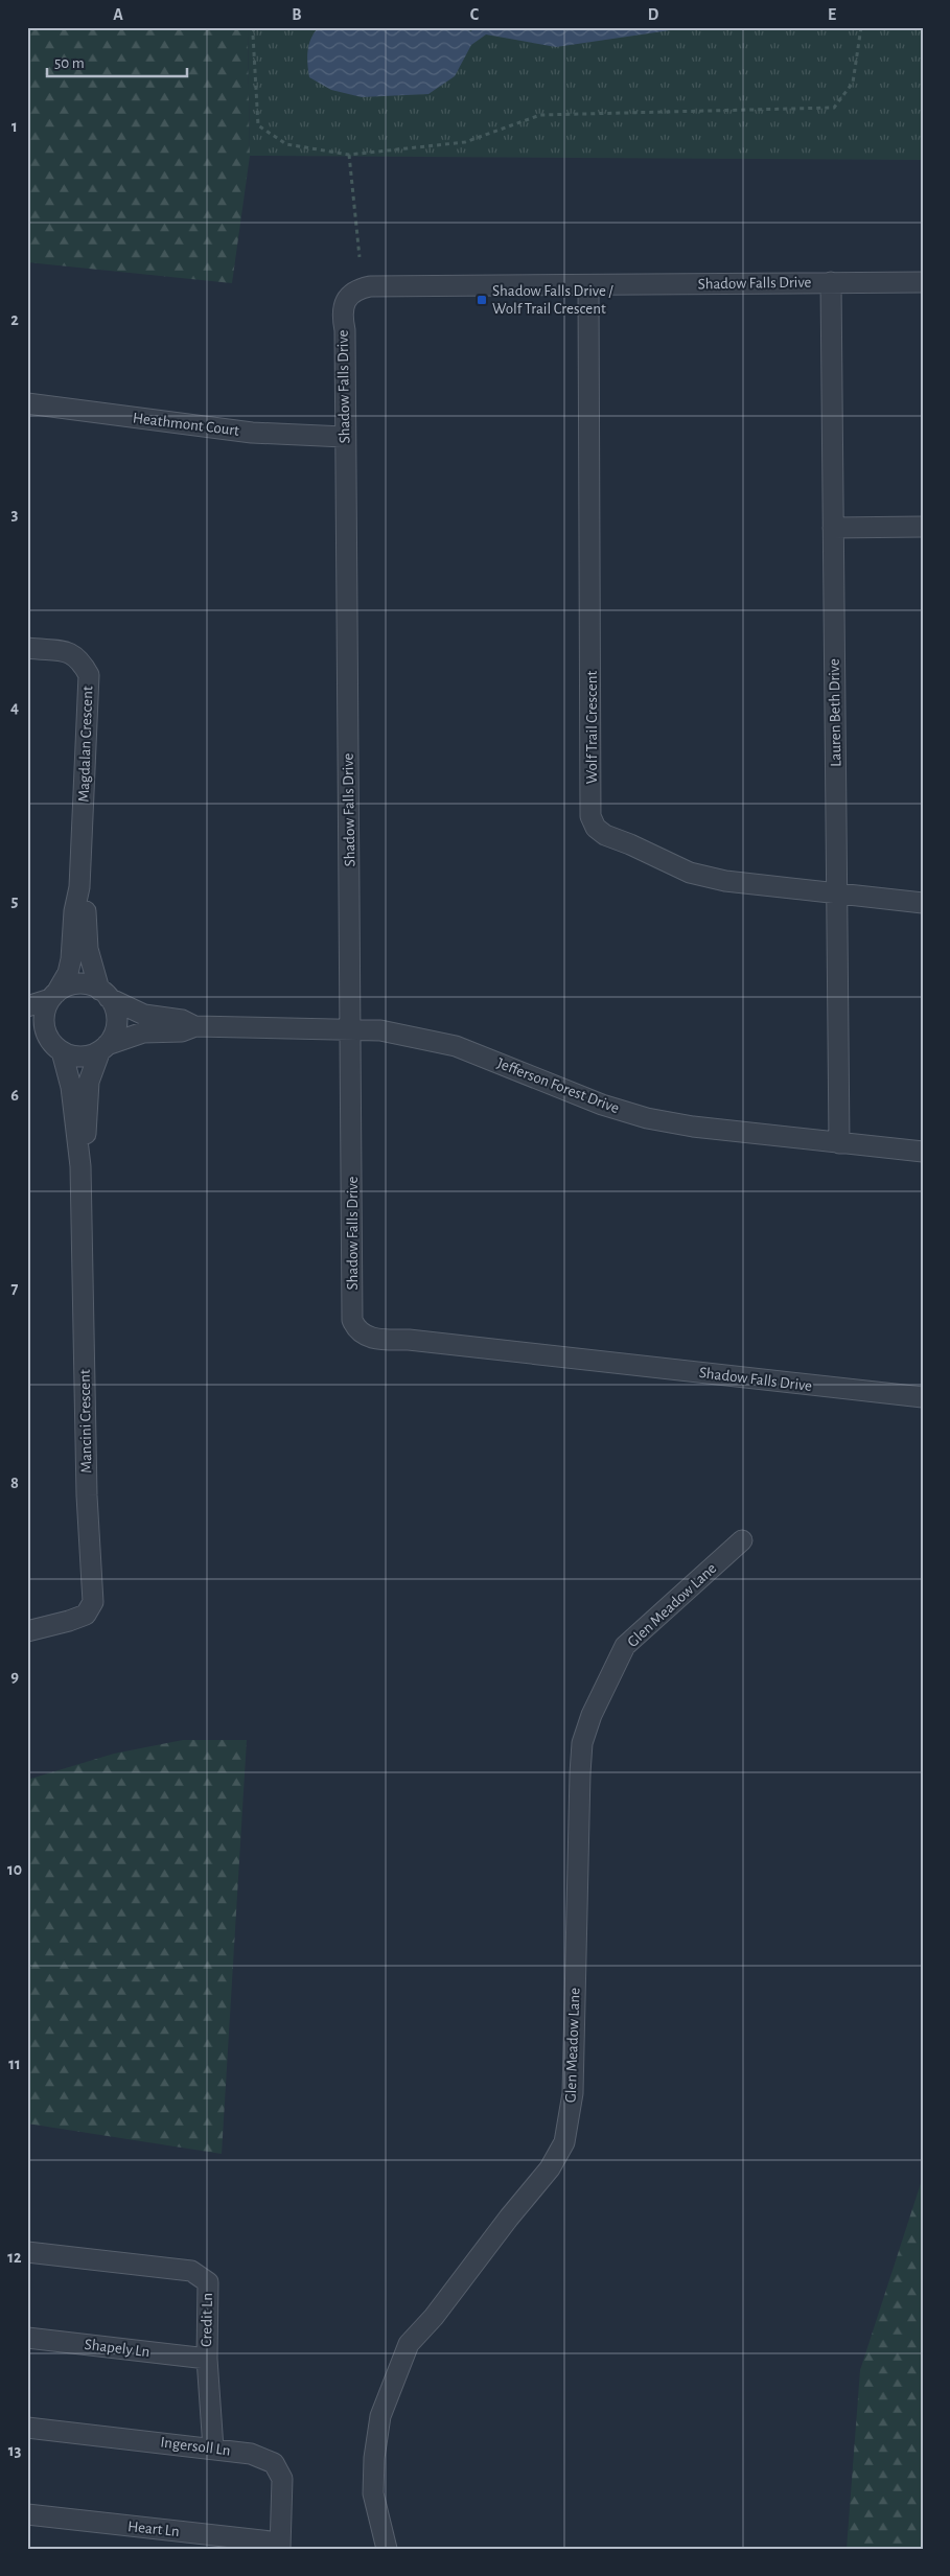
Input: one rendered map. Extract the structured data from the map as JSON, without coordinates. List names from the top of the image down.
{
  "streets": {
    "street": [
      "Shadow Falls Drive",
      "Heathmont Court",
      "Lauren Beth Drive",
      "Wolf Trail Crescent",
      "Magdalan Crescent",
      "Jefferson Forest Drive",
      "Mancini Crescent",
      "Glen Meadow Lane",
      "Credit Ln",
      "Shapely Ln",
      "Ingersoll Ln",
      "Heart Ln"
    ]
  },
  "crossings": [
    ["Shadow Falls Drive", "Heathmont Court"],
    ["Shadow Falls Drive", "Lauren Beth Drive"],
    ["Shadow Falls Drive", "Wolf Trail Crescent"],
    ["Shadow Falls Drive", "Jefferson Forest Drive"],
    ["Lauren Beth Drive", "Wolf Trail Crescent"],
    ["Lauren Beth Drive", "Jefferson Forest Drive"],
    ["Magdalan Crescent", "Jefferson Forest Drive"],
    ["Magdalan Crescent", "Mancini Crescent"],
    ["Jefferson Forest Drive", "Mancini Crescent"],
    ["Credit Ln", "Shapely Ln"],
    ["Credit Ln", "Ingersoll Ln"],
    ["Ingersoll Ln", "Heart Ln"]
  ],
  "places": {
    "transit": ["Shadow Falls Drive / Wolf Trail Crescent"]
  },
  "scale_bar": "50 m",
  "grid": {
    "columns": [
      "A",
      "B",
      "C",
      "D",
      "E"
    ],
    "rows": [
      "1",
      "2",
      "3",
      "4",
      "5",
      "6",
      "7",
      "8",
      "9",
      "10",
      "11",
      "12",
      "13"
    ]
  }
}
